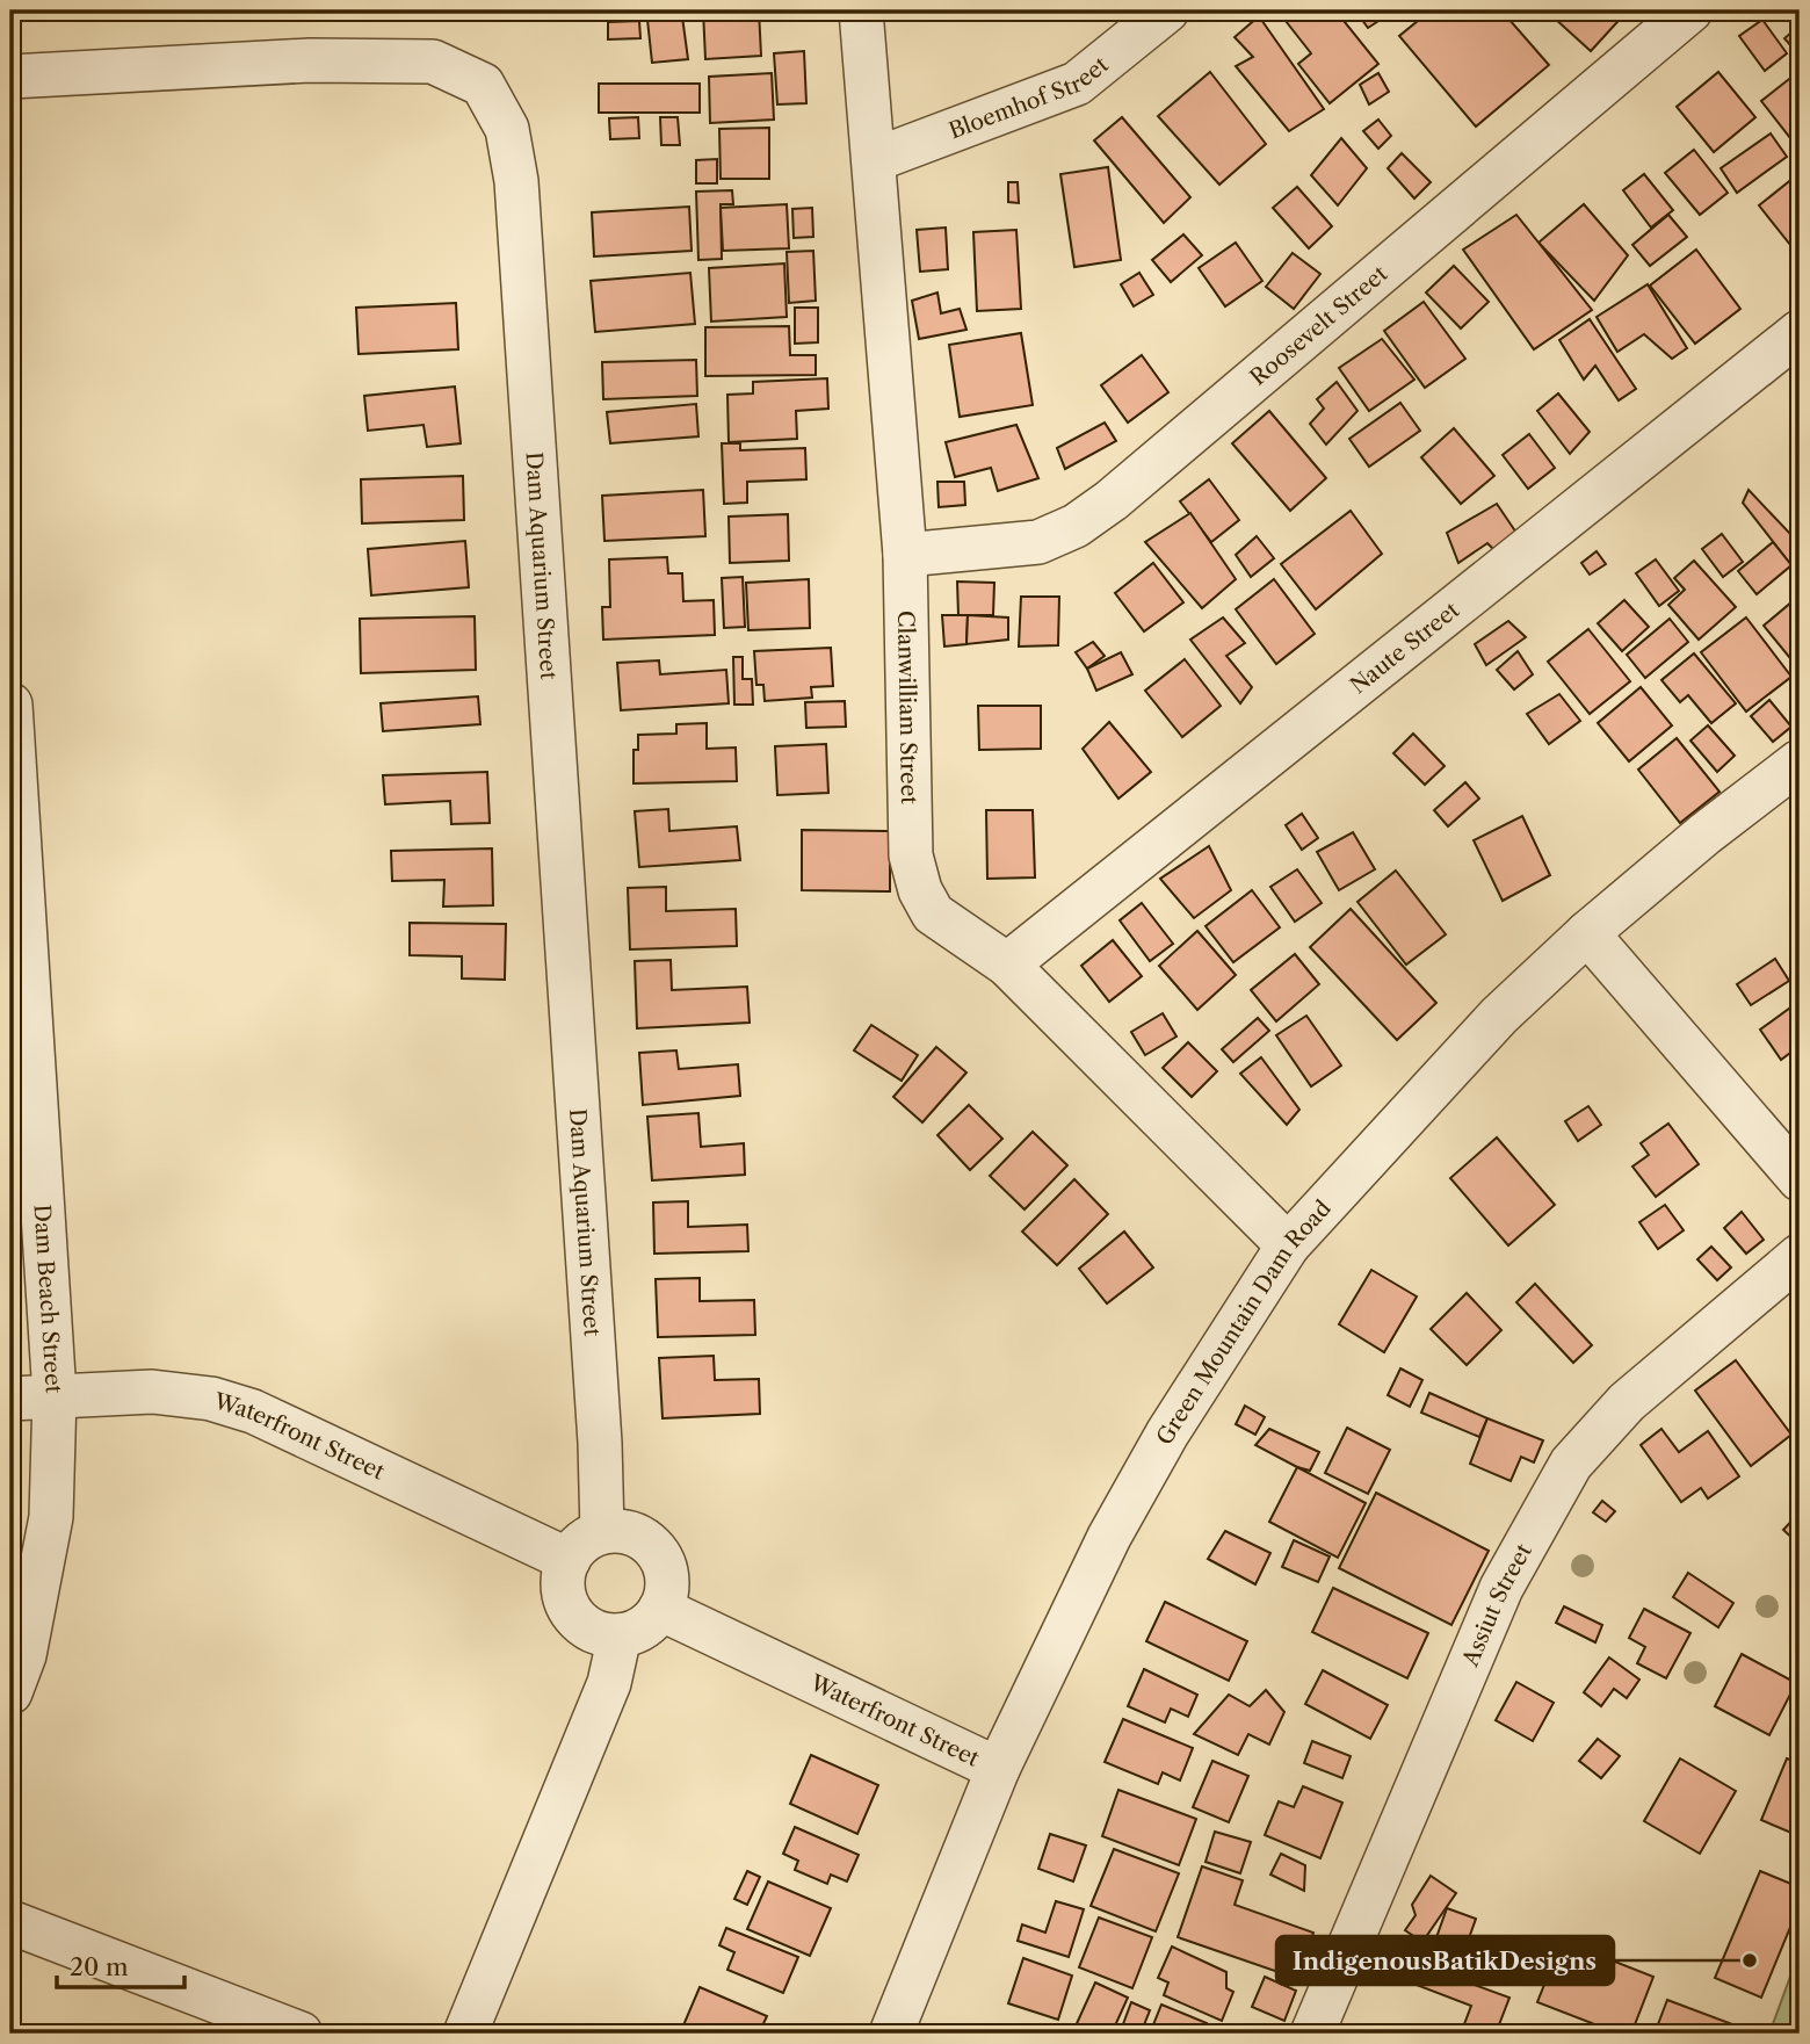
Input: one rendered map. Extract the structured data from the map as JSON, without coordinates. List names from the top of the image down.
{
  "streets": {
    "street": [
      "Bloemhof Street",
      "Roosevelt Street",
      "Dam Aquarium Street",
      "Naute Street",
      "Clanwilliam Street",
      "Dam Beach Street",
      "Green Mountain Dam Road",
      "Waterfront Street",
      "Assiut Street"
    ]
  },
  "crossings": [
    ["Bloemhof Street", "Clanwilliam Street"],
    ["Roosevelt Street", "Clanwilliam Street"],
    ["Dam Aquarium Street", "Waterfront Street"],
    ["Naute Street", "Clanwilliam Street"],
    ["Clanwilliam Street", "Green Mountain Dam Road"],
    ["Dam Beach Street", "Waterfront Street"],
    ["Green Mountain Dam Road", "Waterfront Street"]
  ],
  "places": ["IndigenousBatikDesigns"],
  "scale_bar": "20 m"
}
